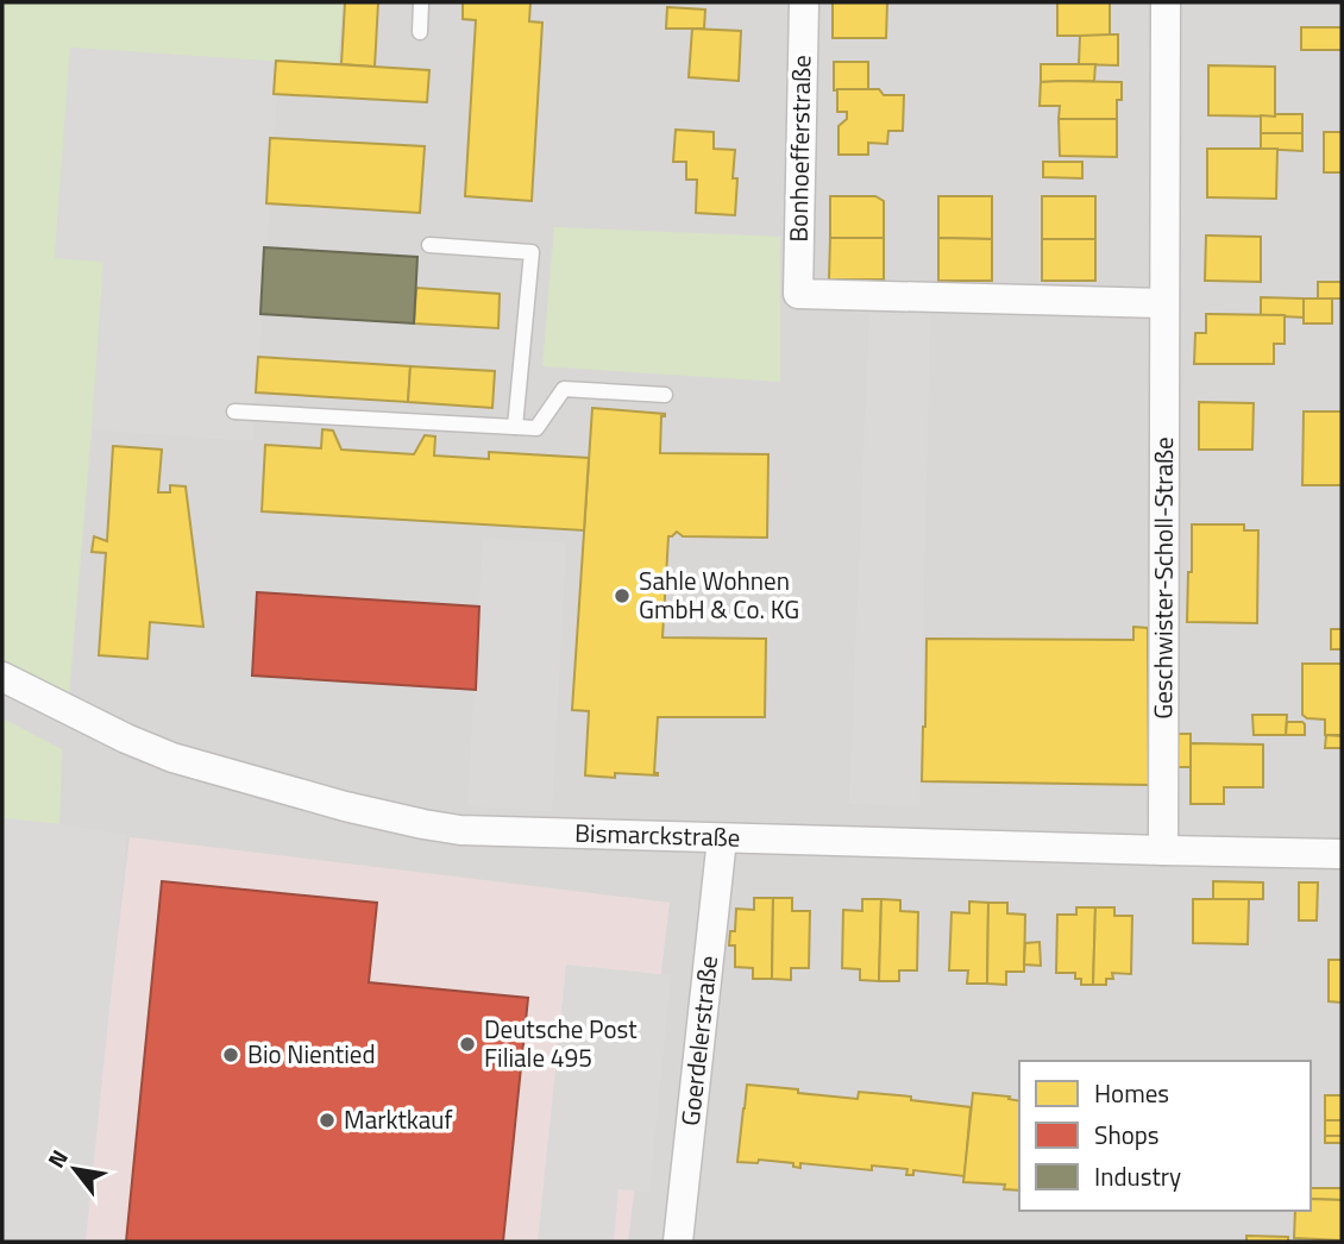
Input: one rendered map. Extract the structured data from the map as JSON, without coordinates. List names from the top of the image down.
{
  "streets": {
    "street": [
      "Bonhoefferstraße",
      "Geschwister-Scholl-Straße",
      "Bismarckstraße",
      "Goerdelerstraße"
    ]
  },
  "crossings": [
    ["Bonhoefferstraße", "Geschwister-Scholl-Straße"],
    ["Geschwister-Scholl-Straße", "Bismarckstraße"],
    ["Bismarckstraße", "Goerdelerstraße"]
  ],
  "places": [
    "Sahle Wohnen GmbH & Co. KG",
    "Deutsche Post Filiale 495",
    "Bio Nientied",
    "Marktkauf"
  ],
  "legend": ["Homes", "Shops", "Industry"],
  "north": "top left"
}
